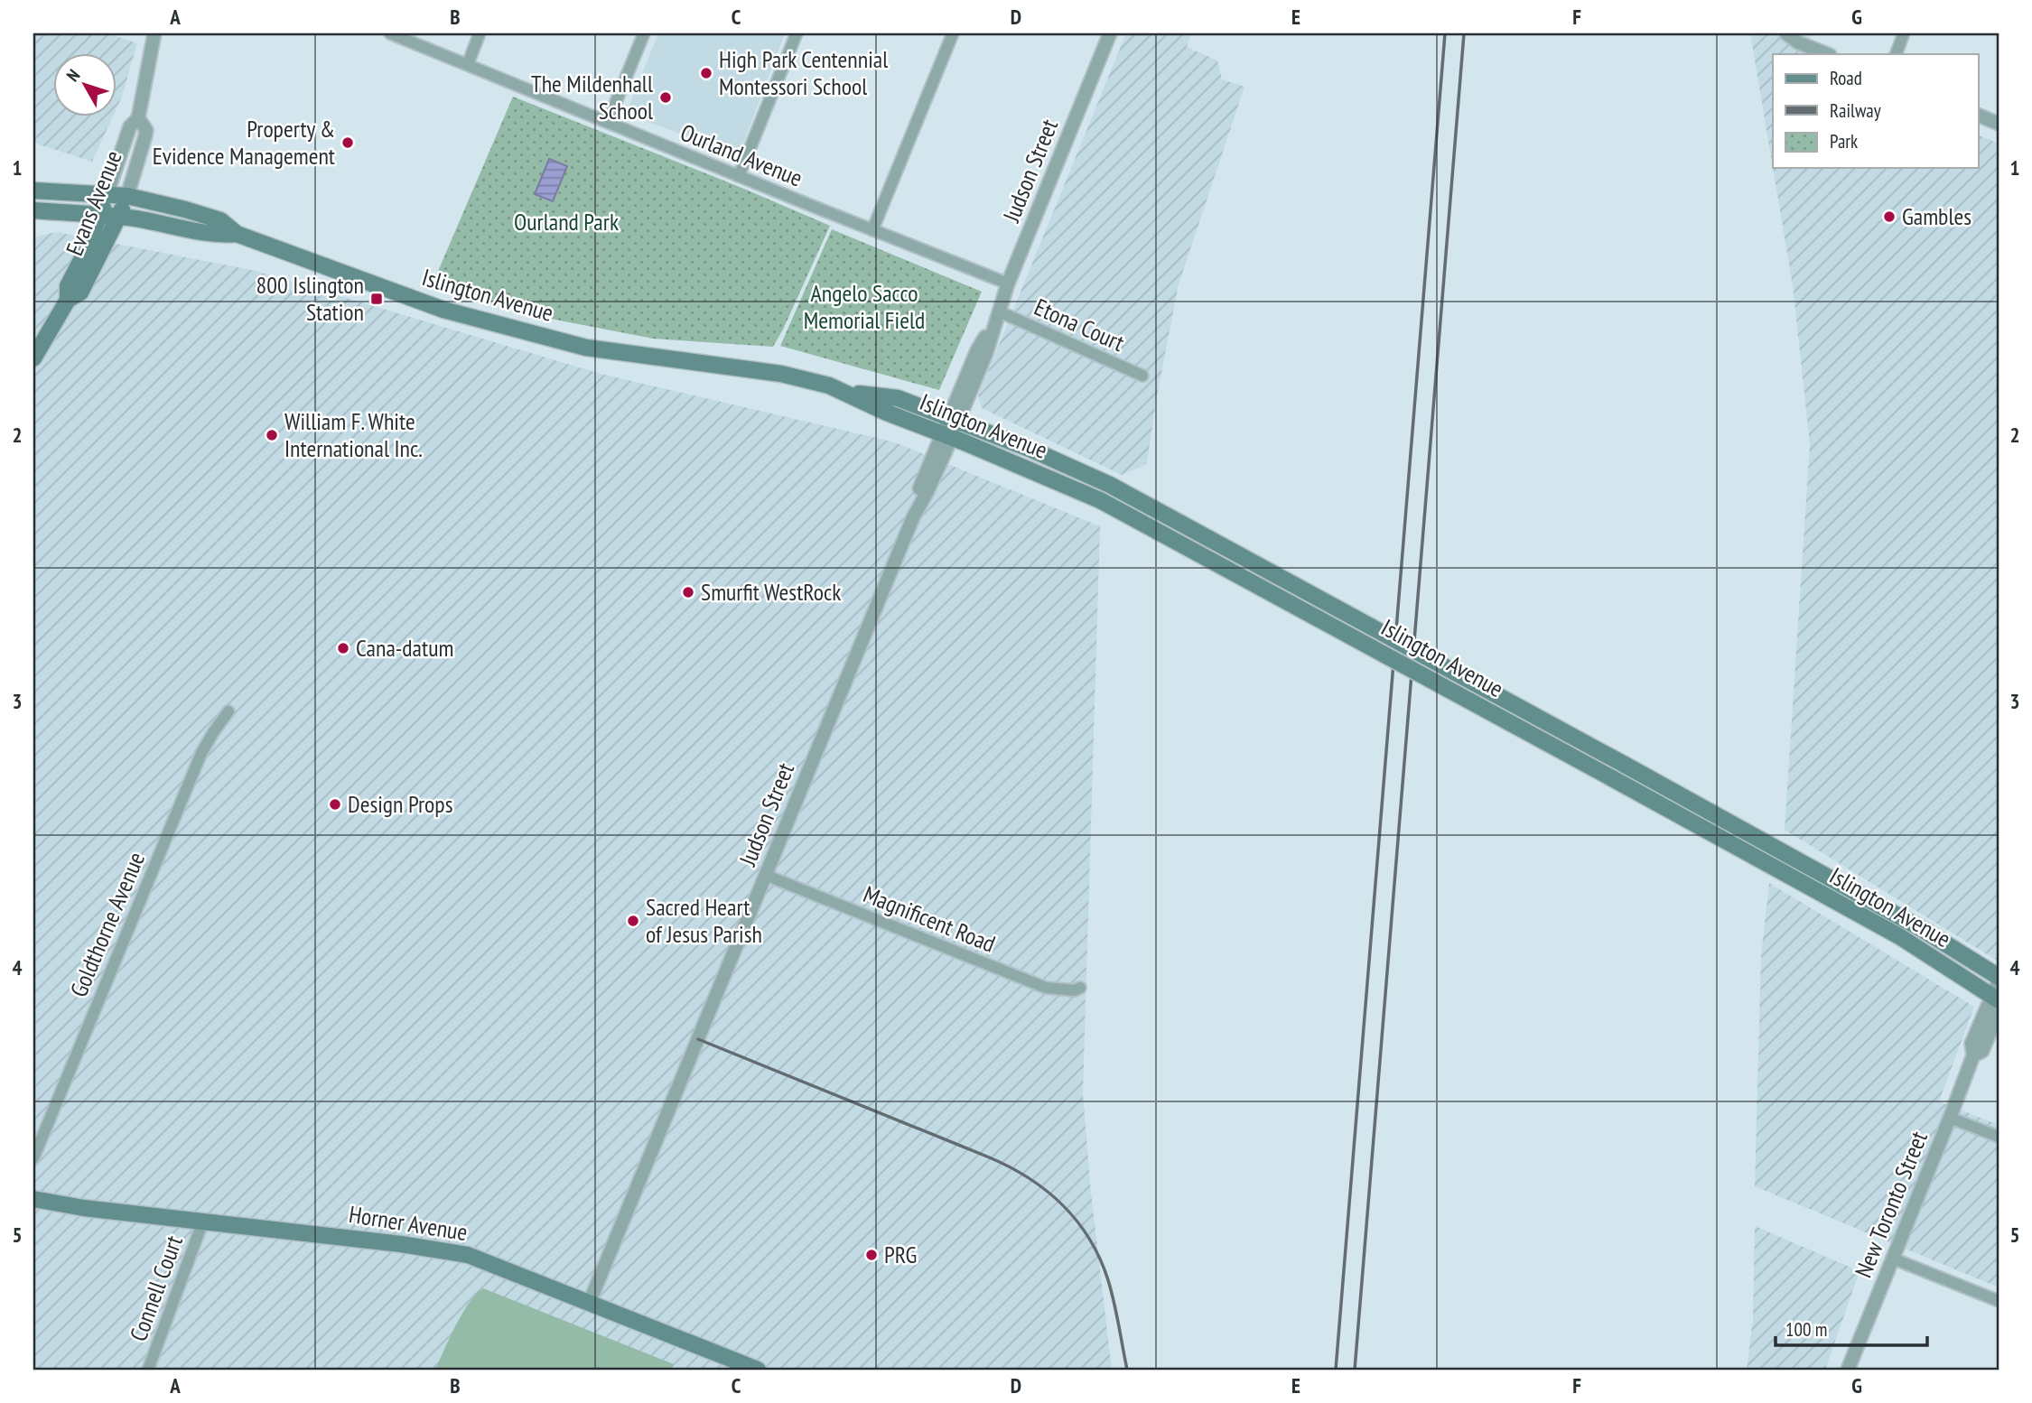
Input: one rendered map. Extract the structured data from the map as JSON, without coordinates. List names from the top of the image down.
{
  "streets": {
    "main road": ["Evans Avenue", "Islington Avenue", "Horner Avenue"],
    "street": [
      "Ourland Avenue",
      "Judson Street",
      "Etona Court",
      "Magnificent Road",
      "Goldthorne Avenue",
      "New Toronto Street",
      "Connell Court"
    ]
  },
  "crossings": [
    ["Ourland Avenue", "Judson Street"],
    ["Judson Street", "Islington Avenue"],
    ["Judson Street", "Etona Court"],
    ["Judson Street", "Magnificent Road"],
    ["Judson Street", "Horner Avenue"],
    ["Evans Avenue", "Islington Avenue"],
    ["Islington Avenue", "New Toronto Street"],
    ["Horner Avenue", "Connell Court"]
  ],
  "parks": ["Ourland Park", "Angelo Sacco Memorial Field"],
  "places": {
    "other": [
      "High Park Centennial Montessori School",
      "The Mildenhall School",
      "Property & Evidence Management",
      "Gambles",
      "William F. White International Inc.",
      "Smurfit WestRock",
      "Cana-datum",
      "Design Props",
      "Sacred Heart of Jesus Parish",
      "PRG"
    ],
    "transit": ["800 Islington Station"]
  },
  "legend": ["Road", "Railway", "Park"],
  "scale_bar": "100 m",
  "north": "top left",
  "grid": {
    "columns": [
      "A",
      "B",
      "C",
      "D",
      "E",
      "F",
      "G"
    ],
    "rows": [
      "1",
      "2",
      "3",
      "4",
      "5"
    ]
  }
}
